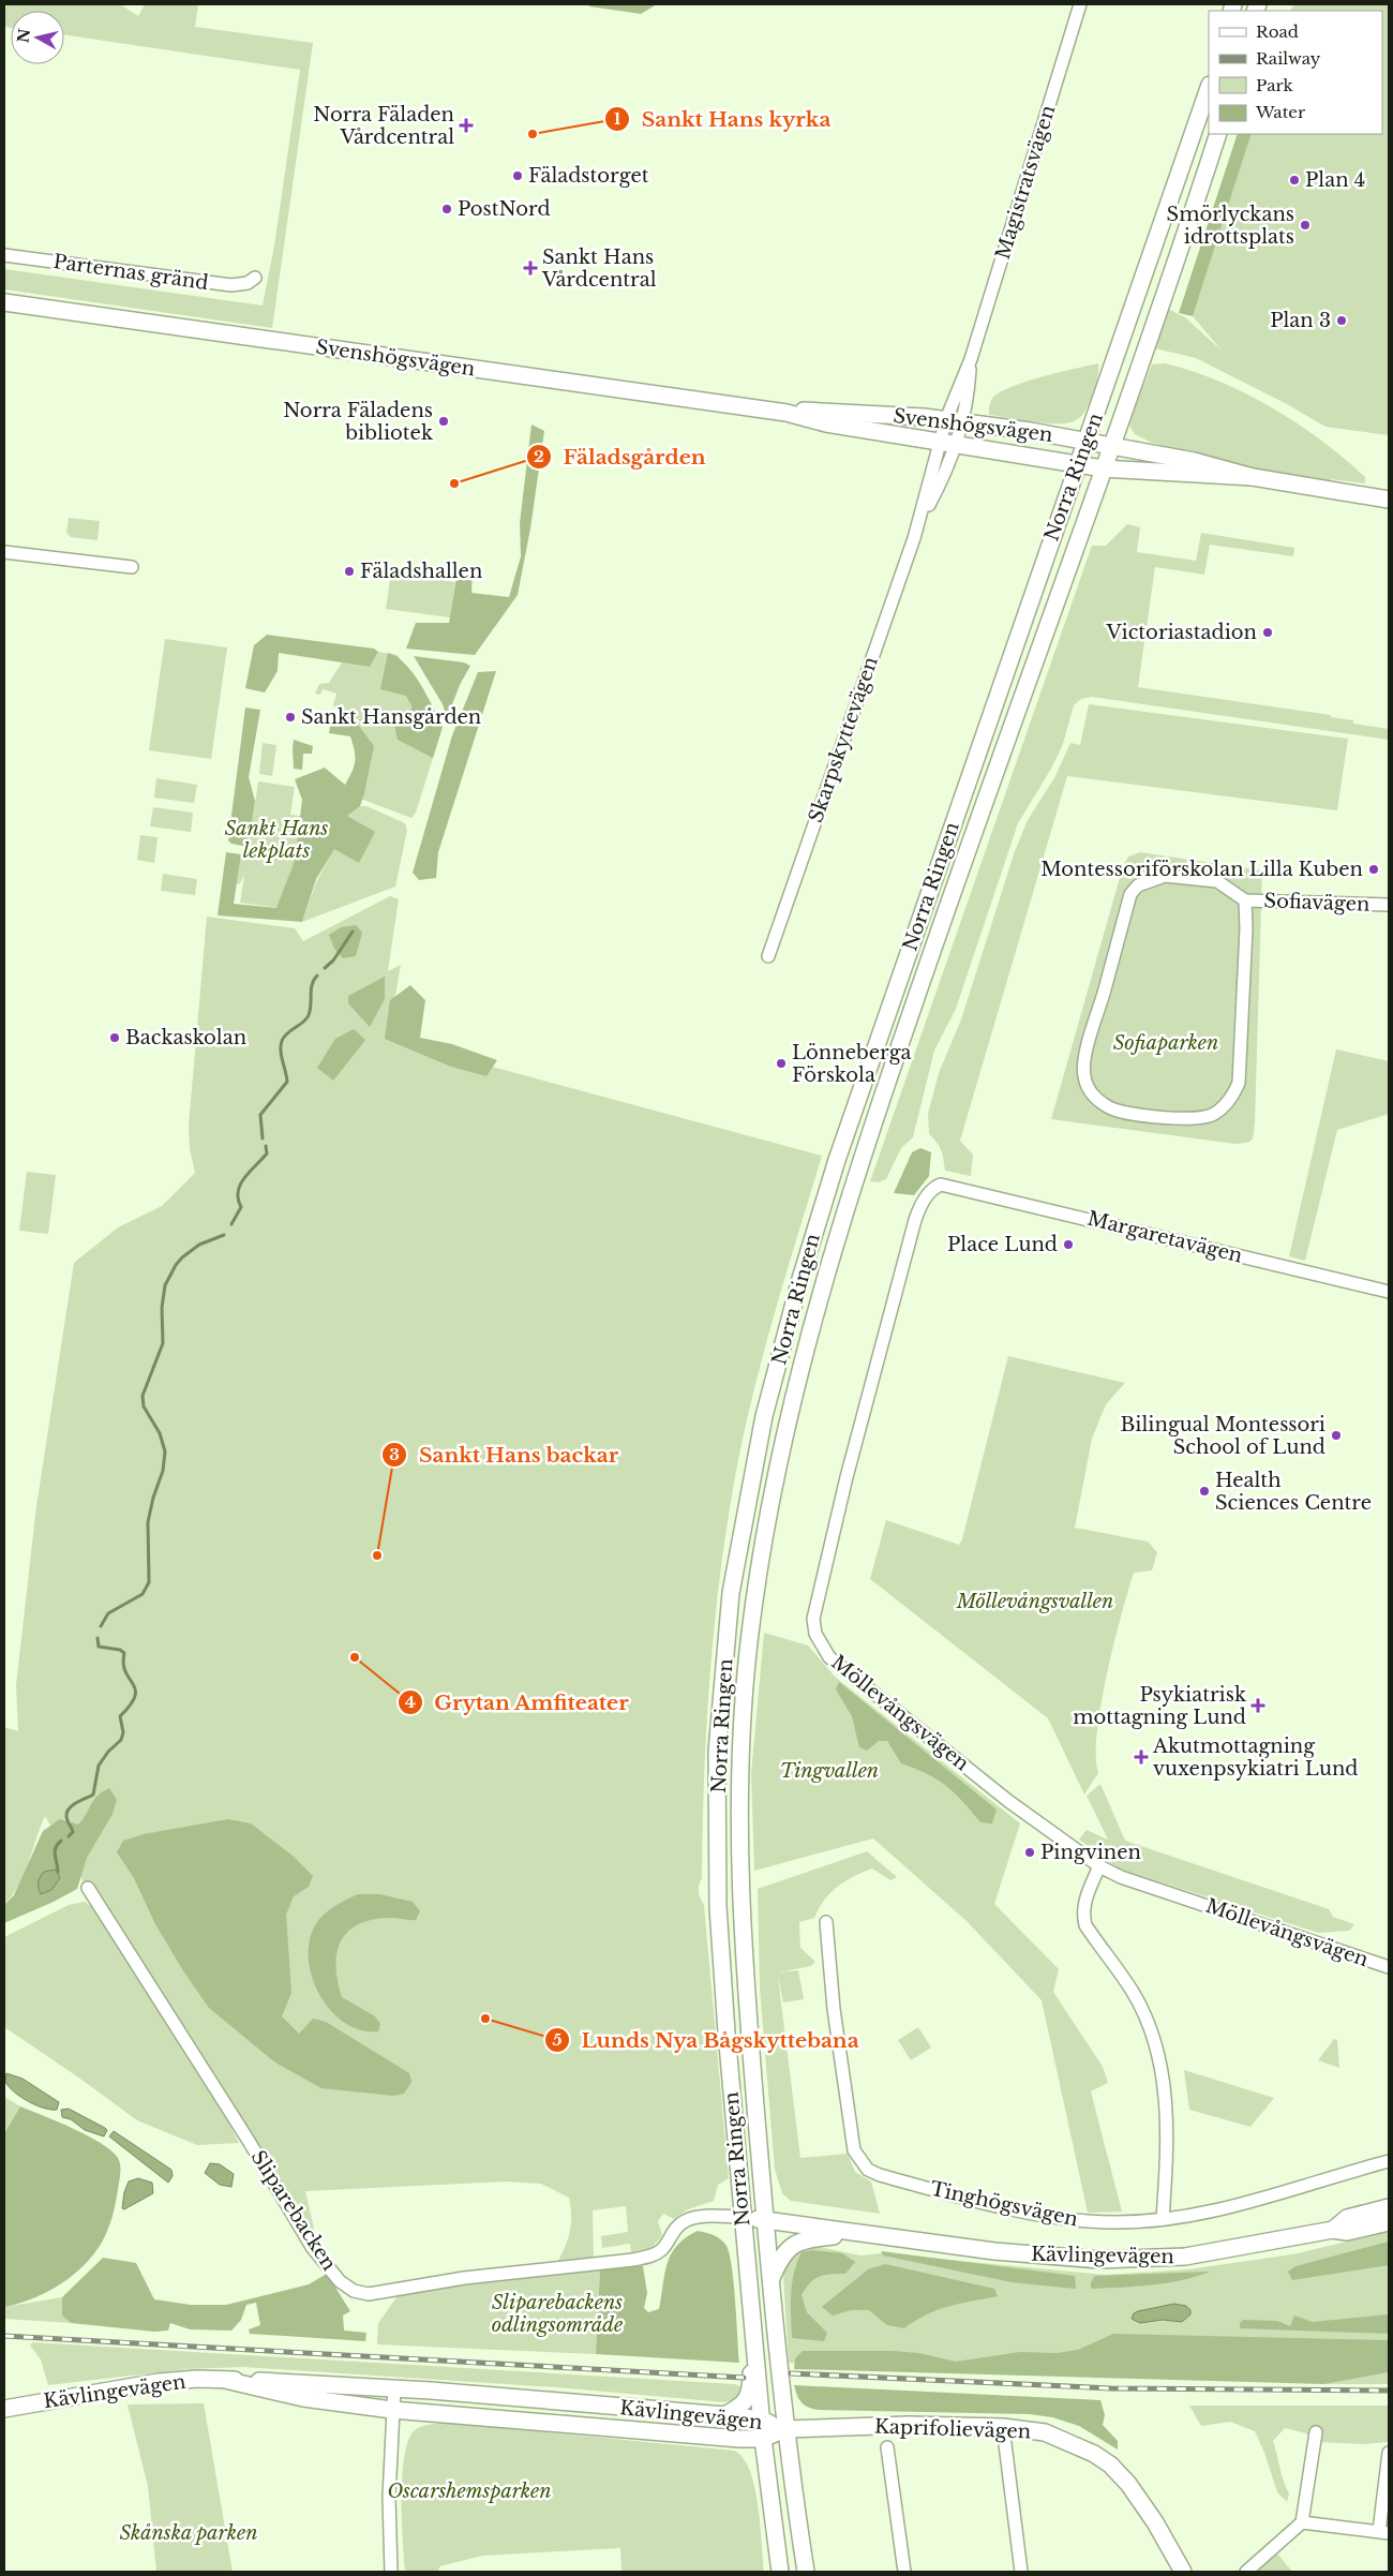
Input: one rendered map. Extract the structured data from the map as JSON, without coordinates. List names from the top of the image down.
{
  "streets": {
    "main road": [
      "Svenshögsvägen",
      "Norra Ringen",
      "Kävlingevägen",
      "Kaprifolievägen"
    ],
    "street": [
      "Magistratsvägen",
      "Parternas gränd",
      "Skarpskyttevägen",
      "Sofiavägen",
      "Margaretavägen",
      "Möllevångsvägen",
      "Tinghögsvägen",
      "Sliparebacken"
    ]
  },
  "crossings": [
    ["Magistratsvägen", "Svenshögsvägen"],
    ["Magistratsvägen", "Skarpskyttevägen"],
    ["Svenshögsvägen", "Norra Ringen"],
    ["Svenshögsvägen", "Skarpskyttevägen"],
    ["Norra Ringen", "Sliparebacken"],
    ["Norra Ringen", "Kävlingevägen"],
    ["Norra Ringen", "Kaprifolievägen"],
    ["Margaretavägen", "Möllevångsvägen"],
    ["Sliparebacken", "Kävlingevägen"],
    ["Kävlingevägen", "Kaprifolievägen"]
  ],
  "parks": [
    "Sankt Hans lekplats",
    "Sofiaparken",
    "Möllevångsvallen",
    "Tingvallen",
    "Sliparebackens odlingsområde",
    "Oscarshemsparken",
    "Skånska parken"
  ],
  "places": {
    "health": [
      "Norra Fäladen Vårdcentral",
      "Sankt Hans Vårdcentral",
      "Psykiatrisk mottagning Lund",
      "Akutmottagning vuxenpsykiatri Lund"
    ],
    "other": [
      "Sankt Hans kyrka",
      "Fäladstorget",
      "Plan 4",
      "PostNord",
      "Smörlyckans idrottsplats",
      "Plan 3",
      "Norra Fäladens bibliotek",
      "Fäladsgården",
      "Fäladshallen",
      "Victoriastadion",
      "Sankt Hansgården",
      "Montessoriförskolan Lilla Kuben",
      "Backaskolan",
      "Lönneberga Förskola",
      "Place Lund",
      "Bilingual Montessori School of Lund",
      "Health Sciences Centre",
      "Sankt Hans backar",
      "Grytan Amfiteater",
      "Pingvinen",
      "Lunds Nya Bågskyttebana"
    ]
  },
  "legend": [
    "Road",
    "Railway",
    "Park",
    "Water"
  ],
  "north": "left"
}
